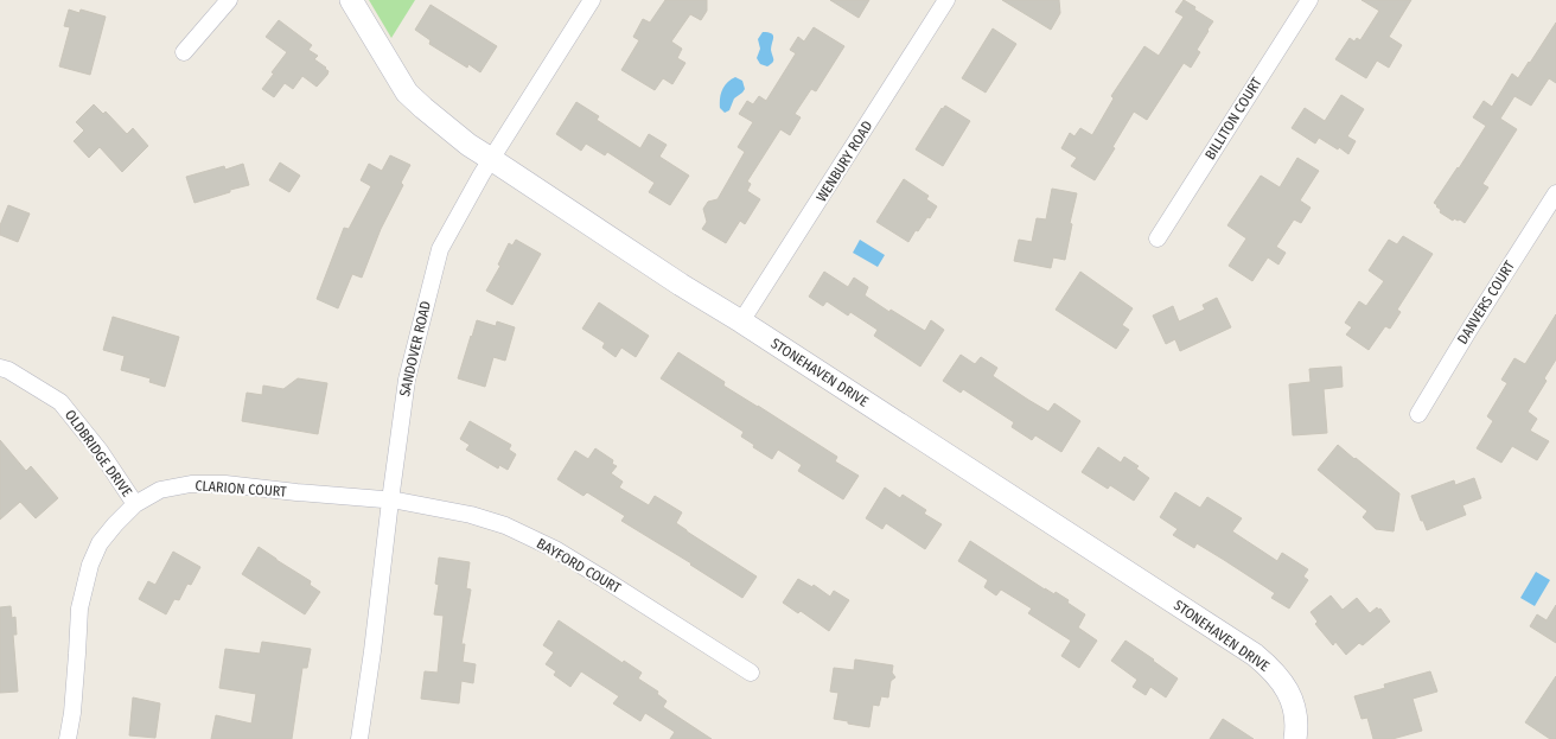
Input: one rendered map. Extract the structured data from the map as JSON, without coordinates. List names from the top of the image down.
{
  "streets": {
    "street": [
      "BILLITON COURT",
      "WENBURY ROAD",
      "DANVERS COURT",
      "SANDOVER ROAD",
      "STONEHAVEN DRIVE",
      "OLDBRIDGE DRIVE",
      "CLARION COURT",
      "BAYFORD COURT"
    ]
  },
  "crossings": [
    ["WENBURY ROAD", "STONEHAVEN DRIVE"],
    ["SANDOVER ROAD", "STONEHAVEN DRIVE"],
    ["SANDOVER ROAD", "CLARION COURT"],
    ["SANDOVER ROAD", "BAYFORD COURT"],
    ["OLDBRIDGE DRIVE", "CLARION COURT"],
    ["CLARION COURT", "BAYFORD COURT"]
  ]
}
